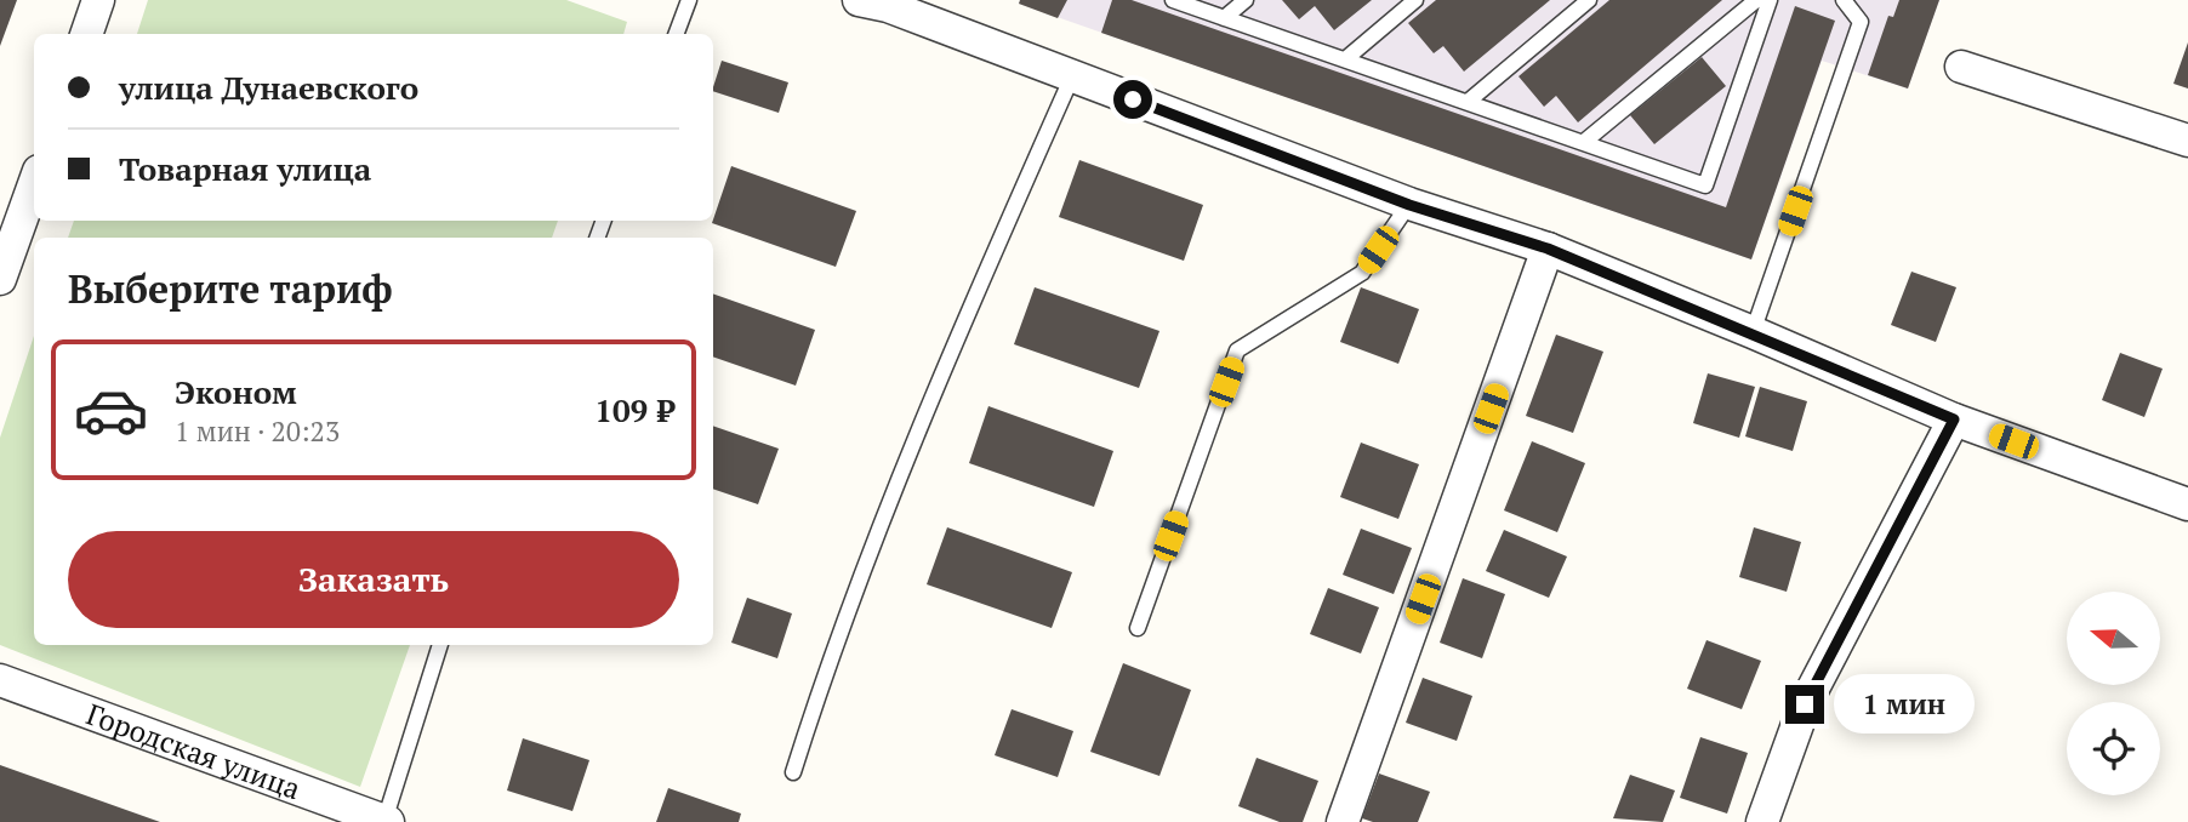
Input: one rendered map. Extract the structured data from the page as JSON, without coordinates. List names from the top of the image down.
{
  "streets": {
    "street": ["Городская улица"]
  },
  "north": "left",
  "page": {
    "banner": ["улица Дунаевского", "Товарная улица"],
    "heading": "Выберите тариф",
    "list": [
      {
        "name": "Эконом",
        "note": "1 мин · 20:23",
        "value": "109 ₽"
      }
    ],
    "buttons": "Заказать",
    "bubble": "1 мин"
  }
}
